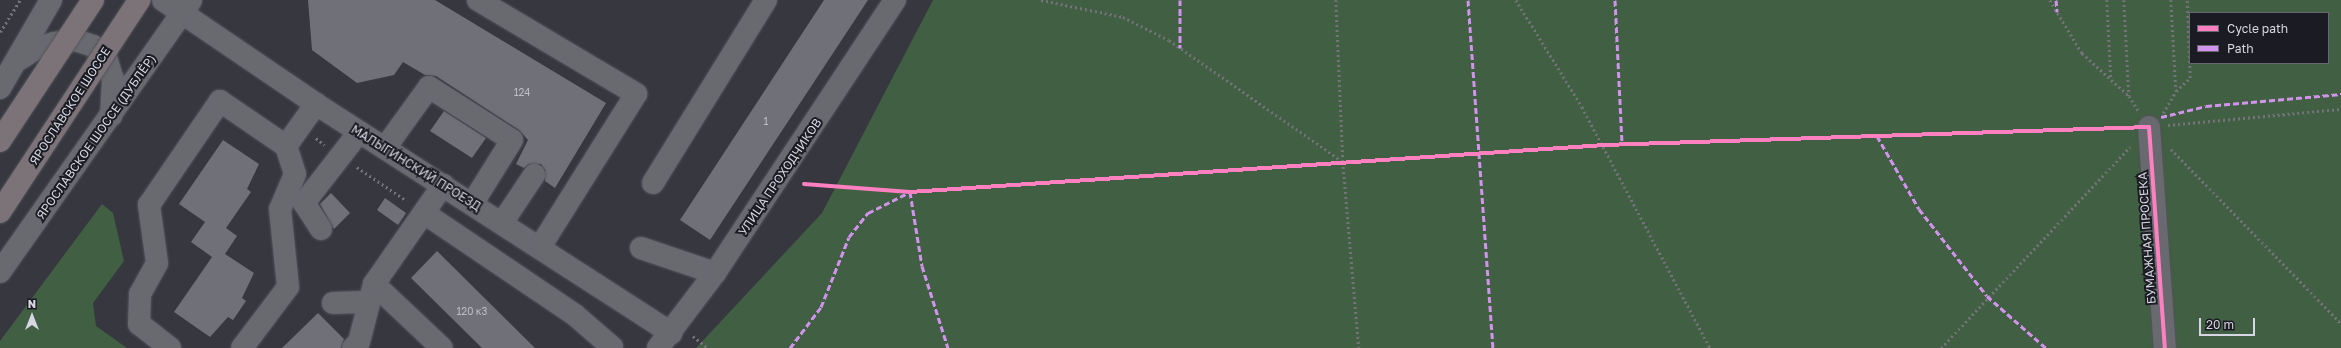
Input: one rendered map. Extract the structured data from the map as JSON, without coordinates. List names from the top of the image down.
{
  "streets": {
    "main road": ["ЯРОСЛАВСКОЕ ШОССЕ"],
    "street": [
      "ЯРОСЛАВСКОЕ ШОССЕ (ДУБЛЁР)",
      "МАЛЫГИНСКИЙ ПРОЕЗД",
      "УЛИЦА ПРОХОДЧИКОВ",
      "БУМАЖНАЯ ПРОСЕКА"
    ]
  },
  "crossings": [
    ["ЯРОСЛАВСКОЕ ШОССЕ (ДУБЛЁР)", "МАЛЫГИНСКИЙ ПРОЕЗД"],
    ["МАЛЫГИНСКИЙ ПРОЕЗД", "УЛИЦА ПРОХОДЧИКОВ"]
  ],
  "house_numbers": ["124", "1", "120 к3"],
  "legend": ["Cycle path", "Path"],
  "scale_bar": "20 m",
  "north": "top"
}
